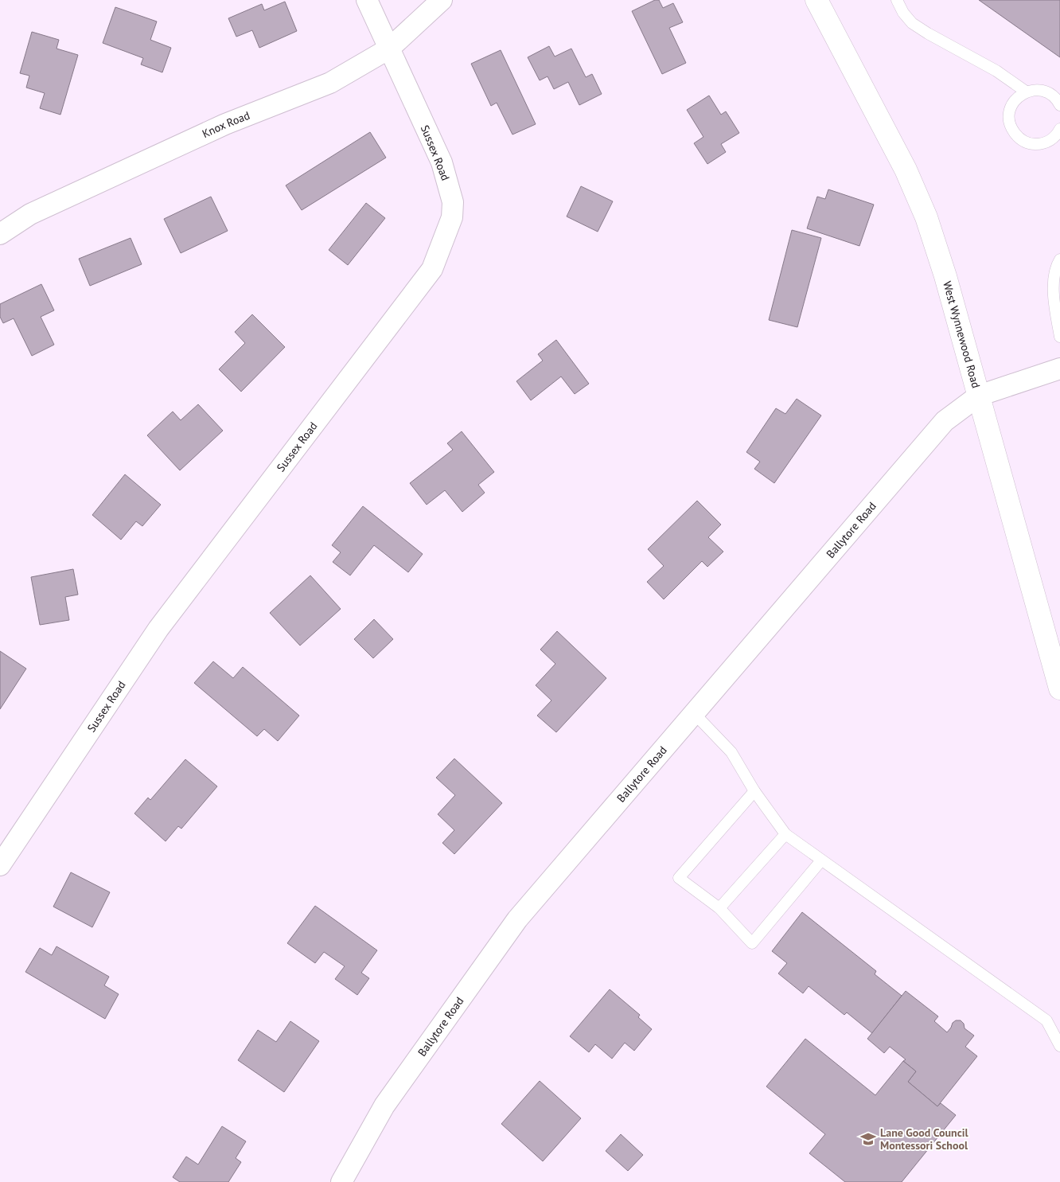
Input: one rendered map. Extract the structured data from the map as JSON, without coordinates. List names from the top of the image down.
{
  "streets": {
    "main road": ["West Wynnewood Road"],
    "street": ["Knox Road", "Sussex Road", "Ballytore Road"]
  },
  "crossings": [
    ["Knox Road", "Sussex Road"],
    ["West Wynnewood Road", "Ballytore Road"]
  ],
  "places": {
    "school or university": ["Lane Good Council Montessori School"]
  }
}
